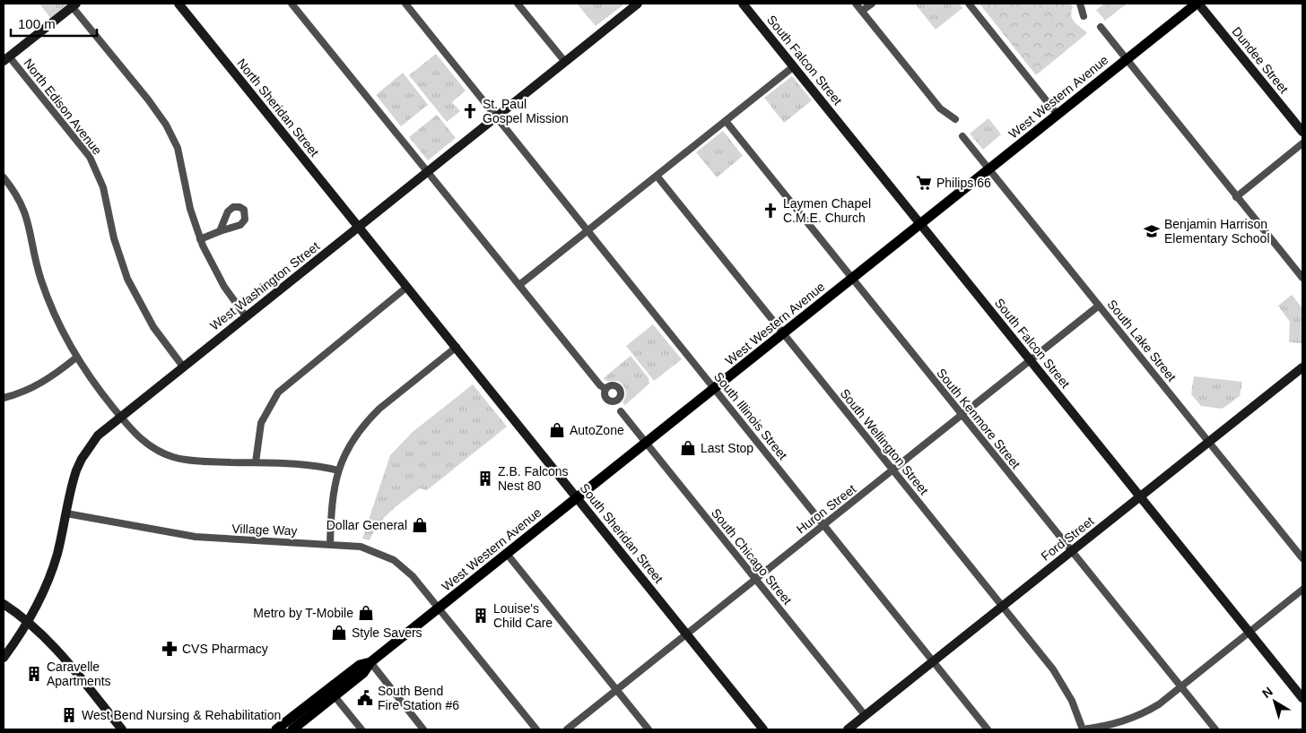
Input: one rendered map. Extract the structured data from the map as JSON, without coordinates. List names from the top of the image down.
{
  "streets": {
    "main road": ["West Western Avenue"],
    "street": [
      "South Falcon Street",
      "Dundee Street",
      "North Edison Avenue",
      "North Sheridan Street",
      "West Washington Street",
      "South Lake Street",
      "South Illinois Street",
      "South Kenmore Street",
      "South Wellington Street",
      "Huron Street",
      "Village Way",
      "South Sheridan Street",
      "Ford Street",
      "South Chicago Street"
    ]
  },
  "crossings": [
    ["South Falcon Street", "West Western Avenue"],
    ["South Falcon Street", "Huron Street"],
    ["South Falcon Street", "Ford Street"],
    ["Dundee Street", "West Western Avenue"],
    ["West Western Avenue", "South Lake Street"],
    ["West Western Avenue", "South Illinois Street"],
    ["West Western Avenue", "South Kenmore Street"],
    ["West Western Avenue", "South Wellington Street"],
    ["West Western Avenue", "Village Way"],
    ["West Western Avenue", "South Sheridan Street"],
    ["West Western Avenue", "South Chicago Street"],
    ["North Edison Avenue", "West Washington Street"],
    ["North Sheridan Street", "West Washington Street"],
    ["North Sheridan Street", "South Sheridan Street"],
    ["West Washington Street", "South Illinois Street"],
    ["West Washington Street", "Village Way"],
    ["West Washington Street", "South Sheridan Street"],
    ["South Lake Street", "Huron Street"],
    ["South Lake Street", "Ford Street"],
    ["South Illinois Street", "Huron Street"],
    ["South Illinois Street", "Ford Street"],
    ["South Kenmore Street", "Huron Street"],
    ["South Kenmore Street", "Ford Street"],
    ["South Wellington Street", "Huron Street"],
    ["South Wellington Street", "Ford Street"],
    ["Huron Street", "South Sheridan Street"],
    ["Huron Street", "South Chicago Street"],
    ["Ford Street", "South Chicago Street"]
  ],
  "places": {
    "church": ["St. Paul Gospel Mission", "Laymen Chapel C.M.E. Church"],
    "supermarket": ["Philips 66"],
    "school or university": ["Benjamin Harrison Elementary School"],
    "shop": [
      "AutoZone",
      "Last Stop",
      "Dollar General",
      "Metro by T-Mobile",
      "Style Savers"
    ],
    "building": [
      "Z.B. Falcons Nest 80",
      "Louise's Child Care",
      "Caravelle Apartments",
      "West Bend Nursing & Rehabilitation"
    ],
    "pharmacy": ["CVS Pharmacy"],
    "public building": ["South Bend Fire Station #6"]
  },
  "scale_bar": "100 m",
  "north": "top left"
}
